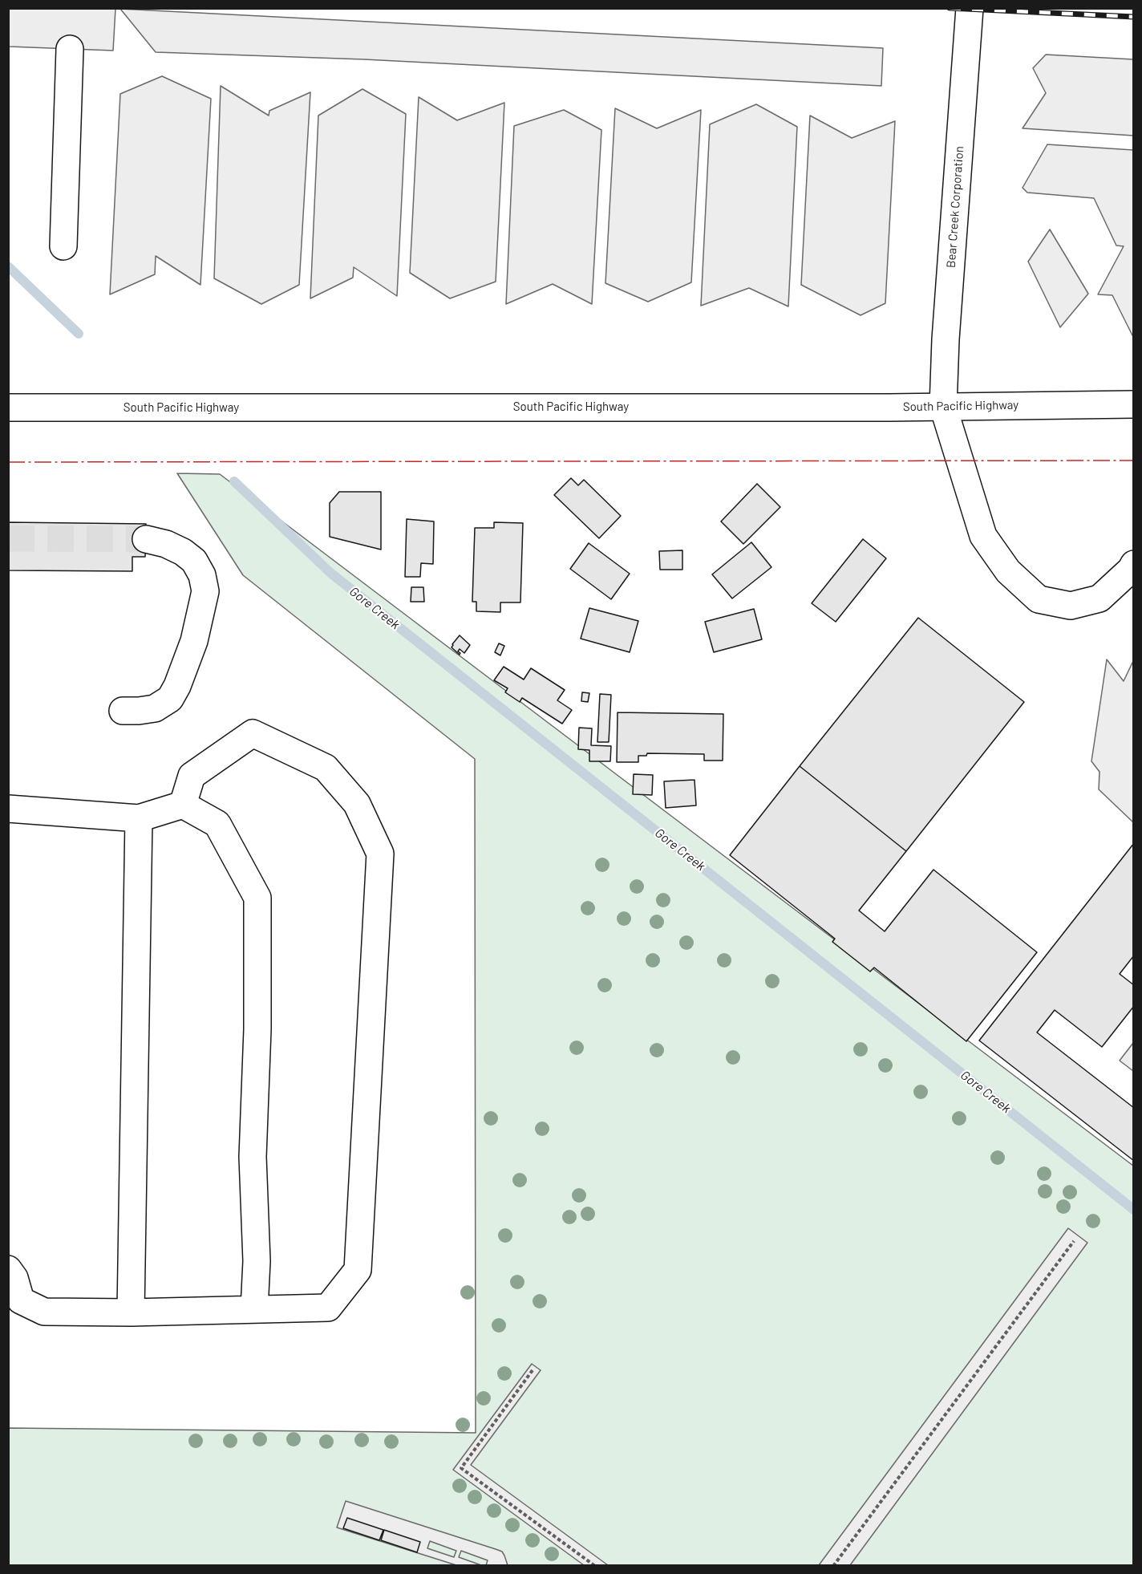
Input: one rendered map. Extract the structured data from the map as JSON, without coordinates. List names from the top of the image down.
{
  "streets": {
    "main road": ["Bear Creek Corporation", "South Pacific Highway"]
  },
  "crossings": [
    ["Bear Creek Corporation", "South Pacific Highway"]
  ],
  "water": ["Gore Creek"]
}
